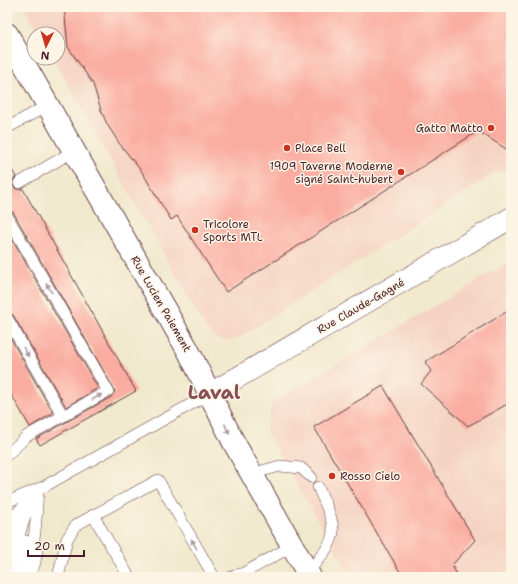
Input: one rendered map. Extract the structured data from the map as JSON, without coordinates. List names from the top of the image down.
{
  "streets": {
    "street": ["Rue Lucien Paiement", "Rue Claude-Gagné"]
  },
  "crossings": [
    ["Rue Lucien Paiement", "Rue Claude-Gagné"]
  ],
  "districts": ["Laval"],
  "places": [
    "Gatto Matto",
    "Place Bell",
    "1909 Taverne Moderne signé Saint-hubert",
    "Tricolore Sports MTL",
    "Rosso Cielo"
  ],
  "scale_bar": "20 m",
  "north": "bottom"
}
